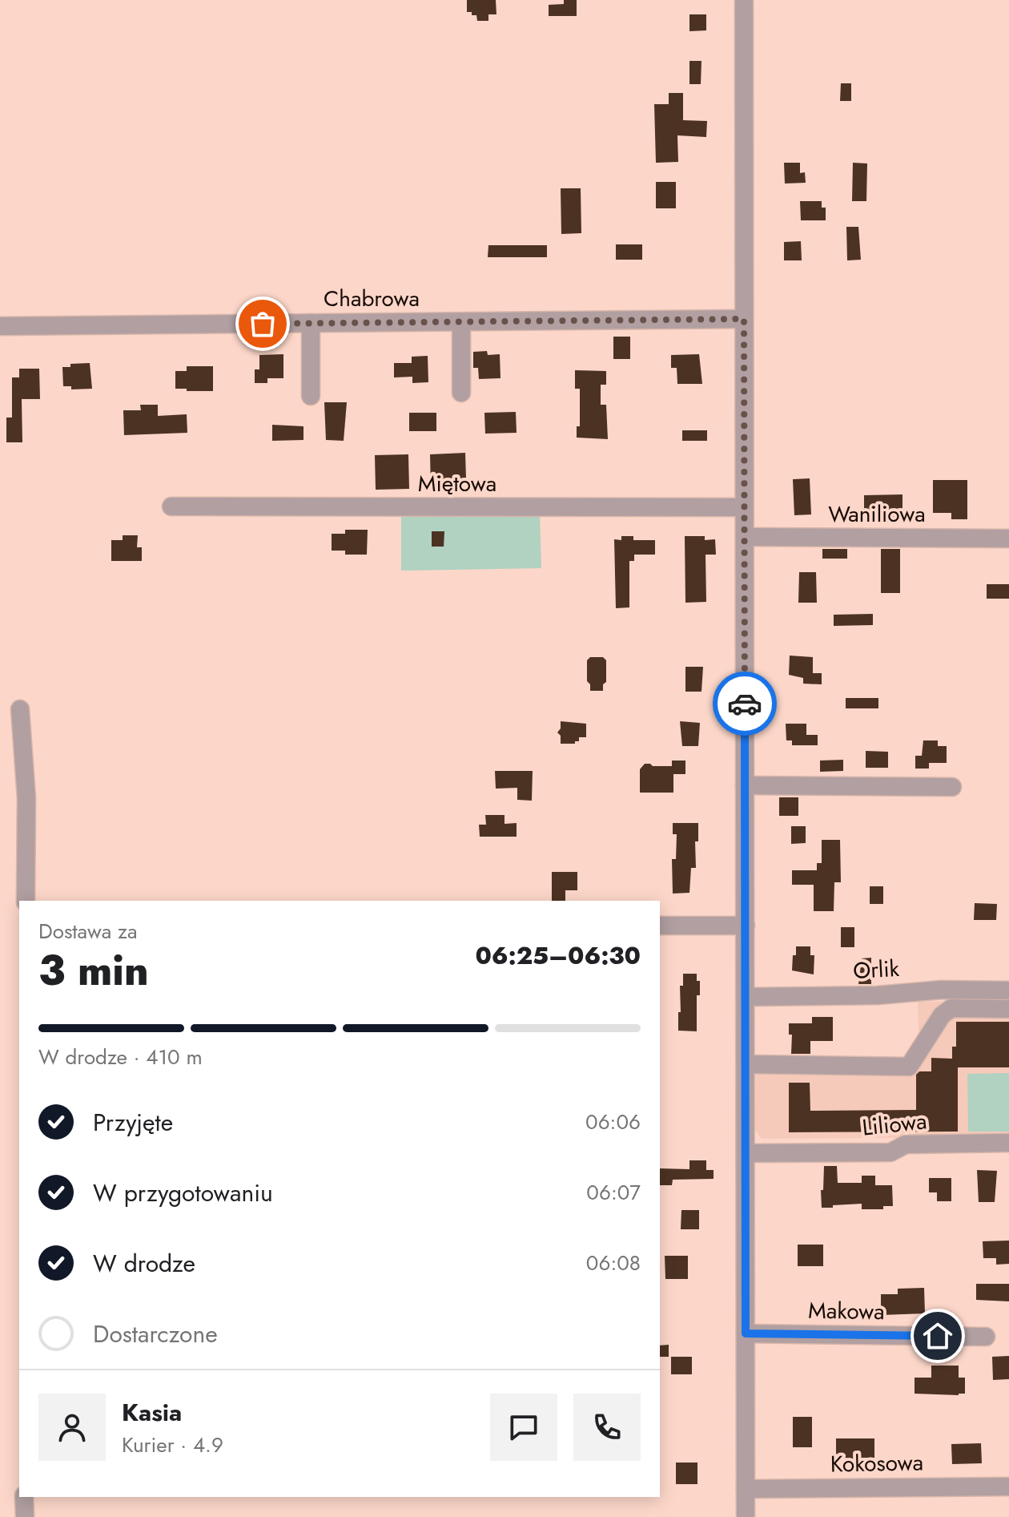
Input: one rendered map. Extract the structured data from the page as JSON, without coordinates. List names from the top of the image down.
{
  "streets": {
    "street": [
      "Chabrowa",
      "Miętowa",
      "Waniliowa",
      "Orlik",
      "Liliowa",
      "Makowa",
      "Kokosowa"
    ]
  },
  "page": {
    "heading": ["3 min", "Dostawa za", "06:25–06:30"],
    "panel": ["Kasia", "Kurier · 4.9"],
    "bar": "W drodze · 410 m",
    "list": [
      ["Przyjęte", "06:06"],
      ["W przygotowaniu", "06:07"],
      ["W drodze", "06:08"],
      "Dostarczone"
    ]
  }
}
